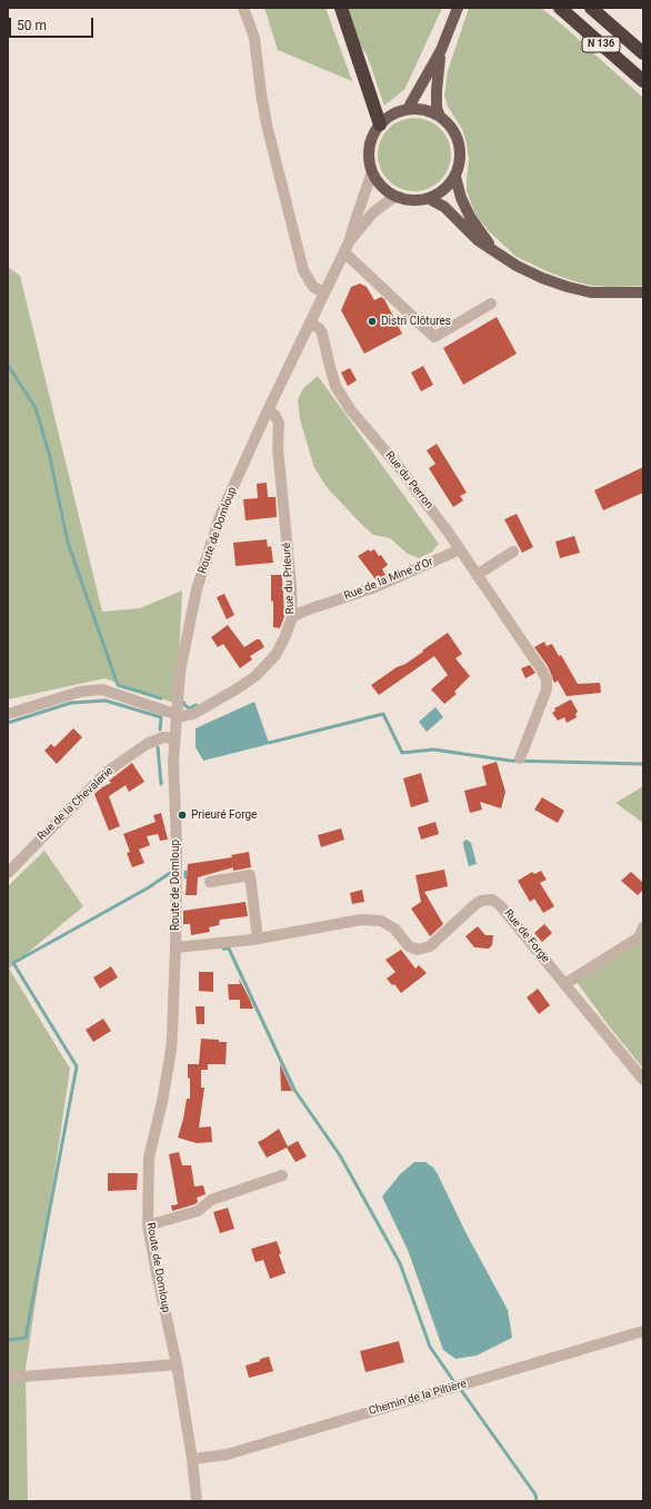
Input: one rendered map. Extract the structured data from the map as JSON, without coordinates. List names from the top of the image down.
{
  "streets": {
    "highway": ["N 136"],
    "street": [
      "Rue du Perron",
      "Route de Domloup",
      "Rue du Prieuré",
      "Rue de la Mine d'Or",
      "Rue de la Chevalerie",
      "Rue de Forge",
      "Chemin de la Piltière"
    ]
  },
  "crossings": [
    ["Rue du Perron", "Route de Domloup"],
    ["Rue du Perron", "Rue de la Mine d'Or"],
    ["Route de Domloup", "Rue du Prieuré"],
    ["Route de Domloup", "Rue de la Chevalerie"],
    ["Route de Domloup", "Rue de Forge"],
    ["Route de Domloup", "Chemin de la Piltière"],
    ["Rue du Prieuré", "Rue de la Mine d'Or"]
  ],
  "places": ["Distri Clôtures", "Prieuré Forge"],
  "scale_bar": "50 m"
}
